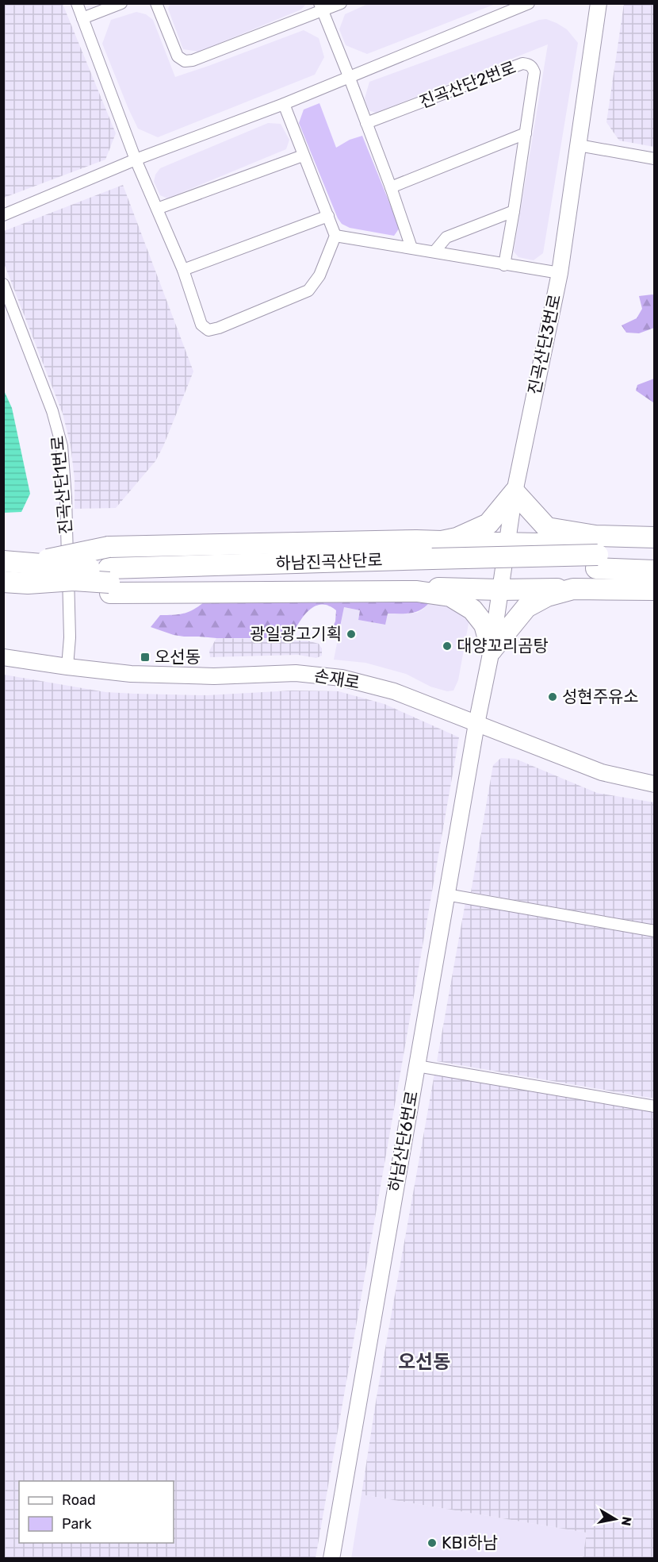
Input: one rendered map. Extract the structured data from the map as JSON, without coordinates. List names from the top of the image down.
{
  "streets": {
    "highway": ["하남진곡산단로"],
    "street": [
      "진곡산단2번로",
      "진곡산단3번로",
      "진곡산단1번로",
      "손재로",
      "하남산단6번로"
    ]
  },
  "crossings": [
    ["진곡산단3번로", "하남산단6번로"],
    ["진곡산단1번로", "손재로"],
    ["손재로", "하남산단6번로"]
  ],
  "districts": ["오선동"],
  "places": {
    "other": [
      "광일광고기획",
      "대양꼬리곰탕",
      "성현주유소",
      "KBI하남"
    ],
    "transit": ["오선동"]
  },
  "legend": ["Road", "Park"],
  "north": "right"
}
